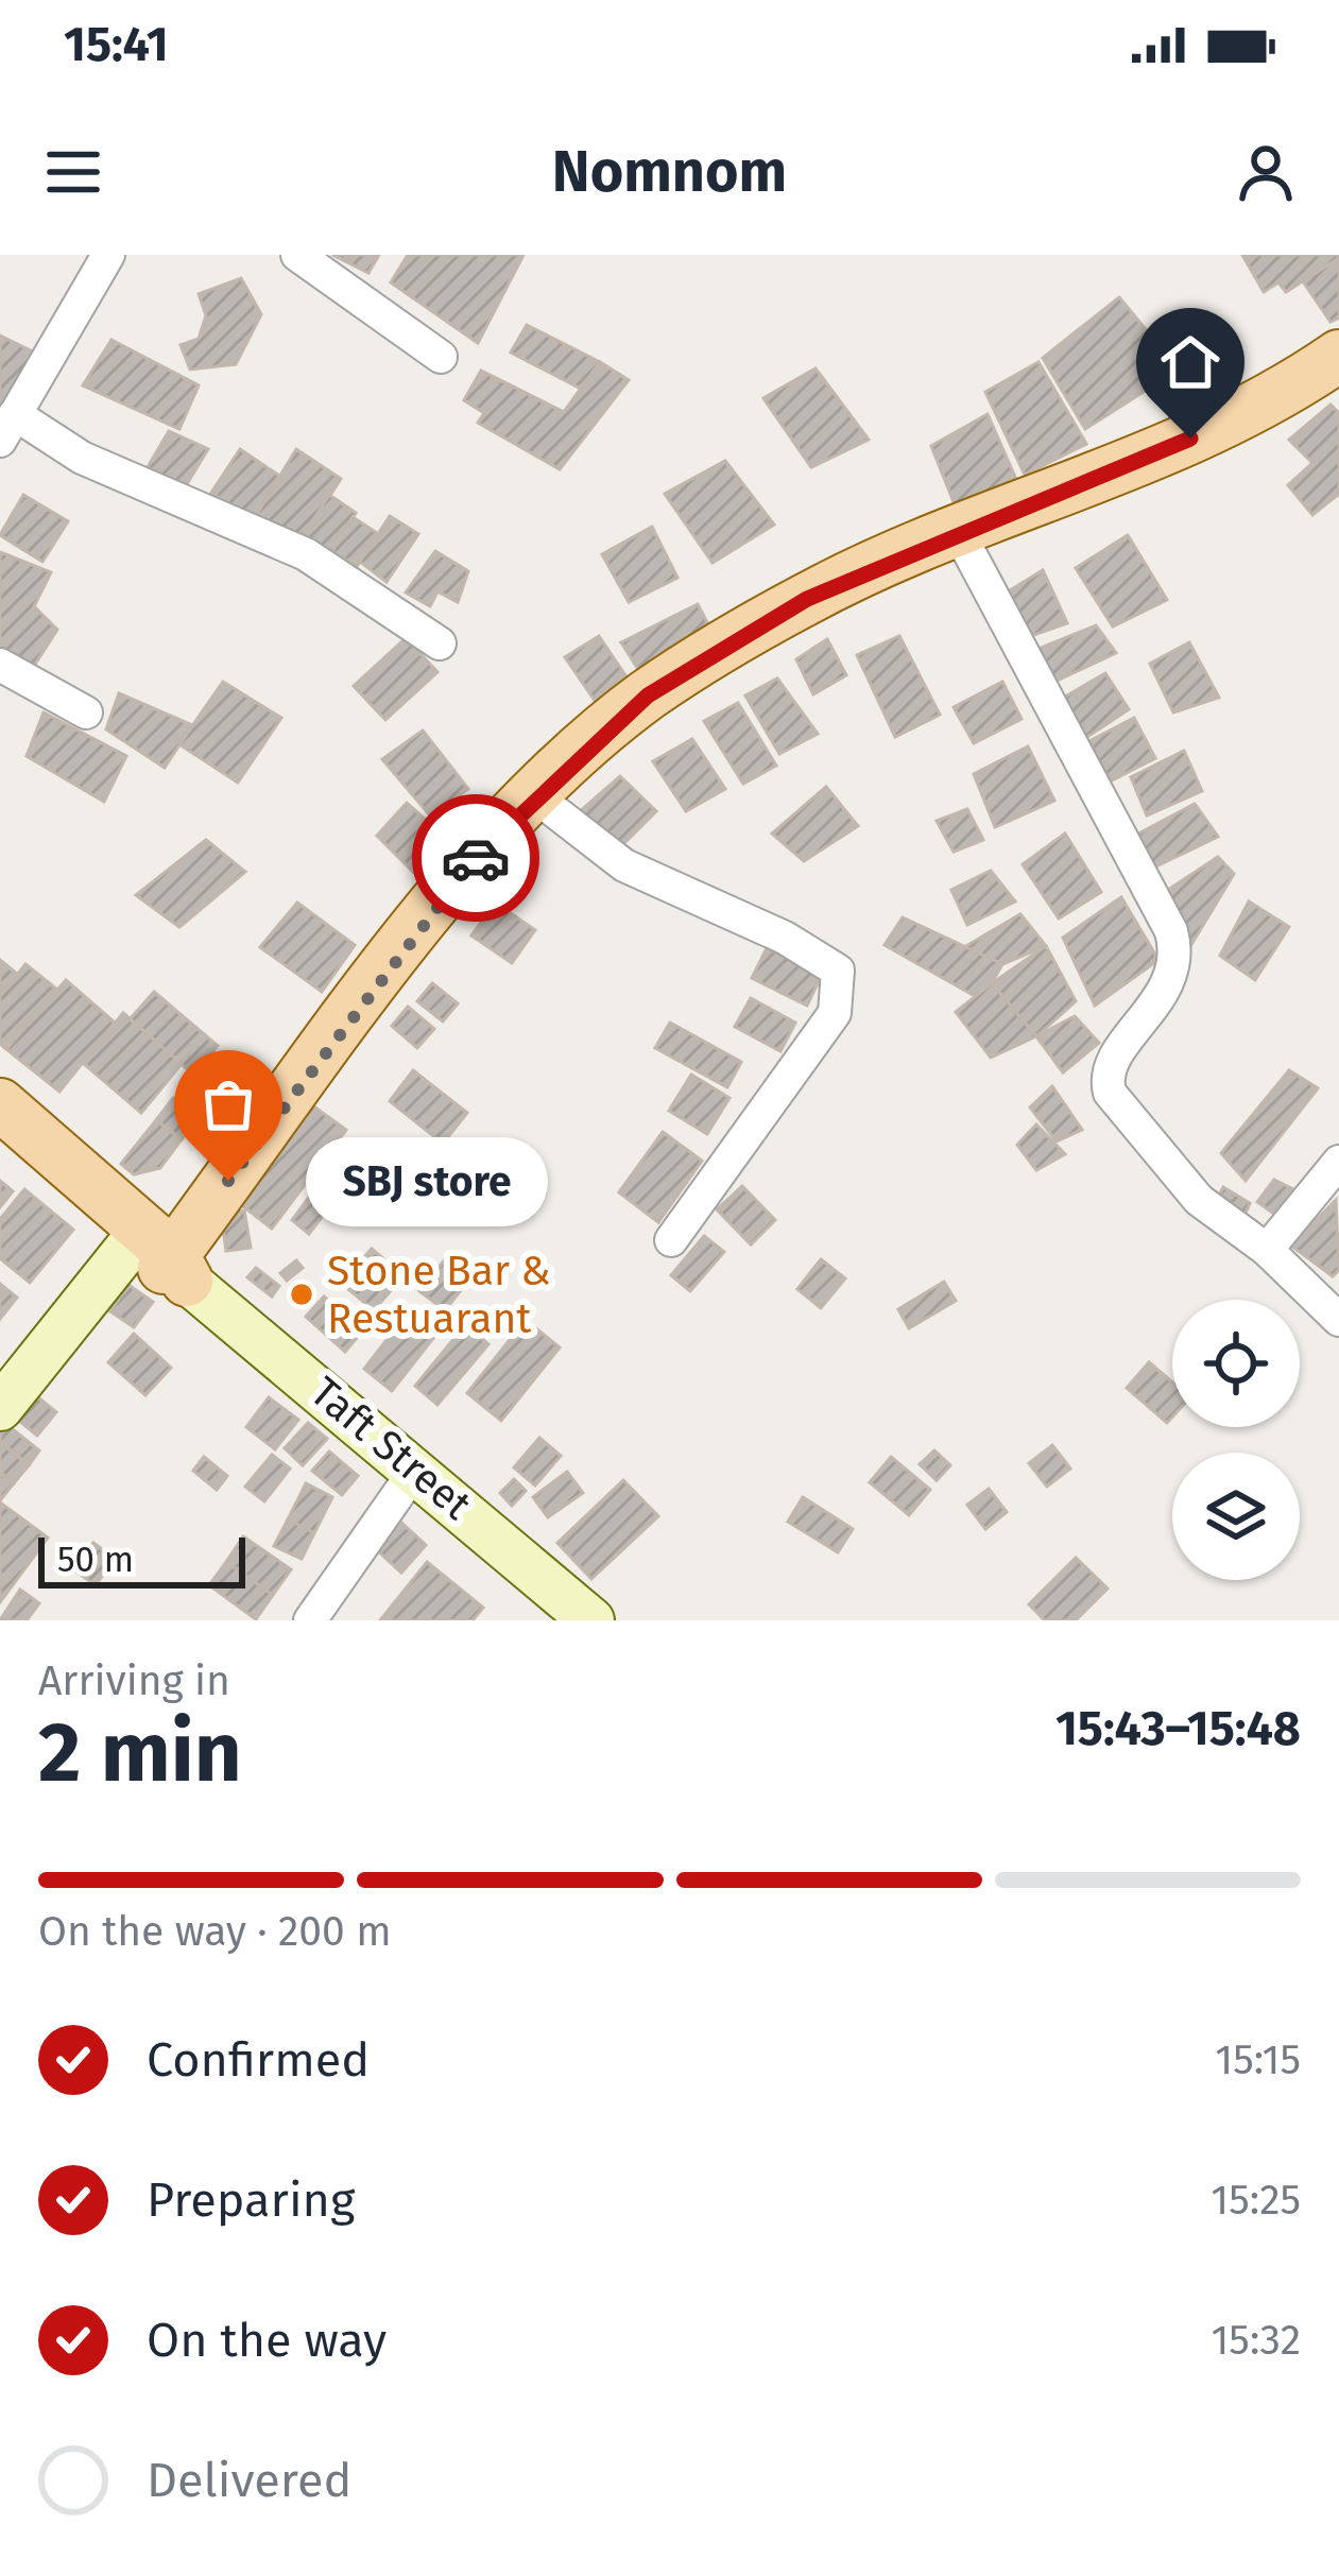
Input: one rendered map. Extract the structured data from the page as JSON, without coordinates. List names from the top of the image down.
{
  "streets": {
    "main road": ["Taft Street"]
  },
  "places": ["SBJ store", "Stone Bar & Restuarant"],
  "scale_bar": "50 m",
  "page": {
    "status": "15:41",
    "header": "Nomnom",
    "bubble": "SBJ store",
    "scale": "50 m",
    "heading": ["2 min", "Arriving in", "15:43–15:48"],
    "bar": "On the way · 200 m",
    "list": [
      ["Confirmed", "15:15"],
      ["Preparing", "15:25"],
      ["On the way", "15:32"],
      "Delivered"
    ]
  }
}
